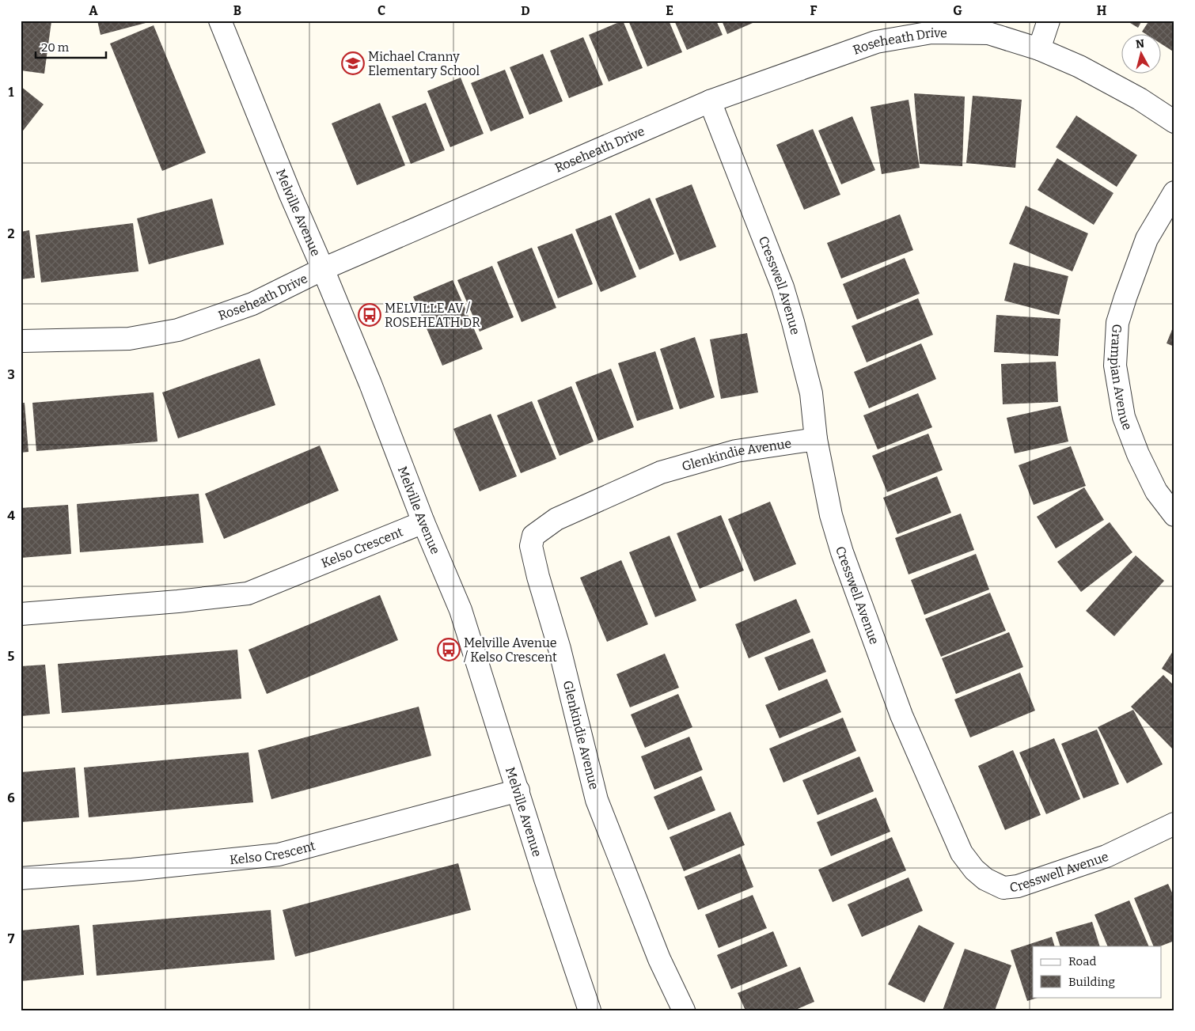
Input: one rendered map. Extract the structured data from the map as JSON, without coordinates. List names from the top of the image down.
{
  "streets": {
    "street": [
      "Roseheath Drive",
      "Melville Avenue",
      "Cresswell Avenue",
      "Grampian Avenue",
      "Glenkindie Avenue",
      "Kelso Crescent"
    ]
  },
  "crossings": [
    ["Roseheath Drive", "Melville Avenue"],
    ["Roseheath Drive", "Cresswell Avenue"],
    ["Melville Avenue", "Kelso Crescent"],
    ["Cresswell Avenue", "Glenkindie Avenue"]
  ],
  "places": {
    "school or university": ["Michael Cranny Elementary School"],
    "bus stop": ["MELVILLE AV / ROSEHEATH DR", "Melville Avenue / Kelso Crescent"]
  },
  "legend": ["Road", "Building"],
  "scale_bar": "20 m",
  "north": "top",
  "grid": {
    "columns": [
      "A",
      "B",
      "C",
      "D",
      "E",
      "F",
      "G",
      "H"
    ],
    "rows": [
      "1",
      "2",
      "3",
      "4",
      "5",
      "6",
      "7"
    ]
  }
}
